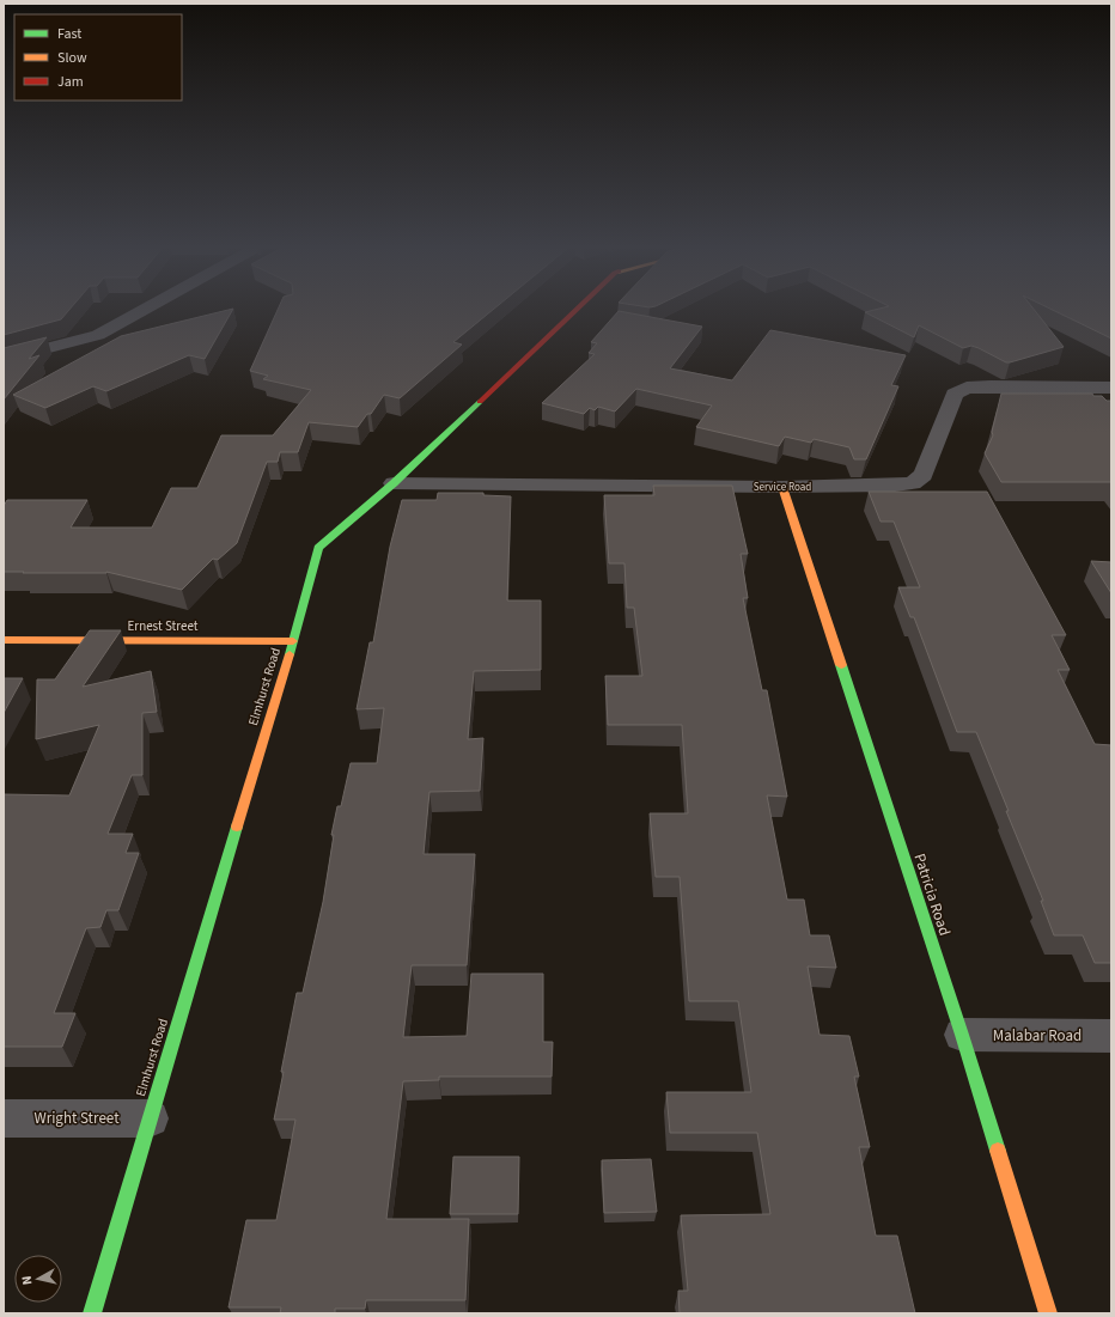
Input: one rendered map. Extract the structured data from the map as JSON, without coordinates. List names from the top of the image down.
{
  "streets": {
    "street": [
      "Service Road",
      "Ernest Street",
      "Elmhurst Road",
      "Patricia Road",
      "Malabar Road",
      "Wright Street"
    ]
  },
  "crossings": [
    ["Service Road", "Elmhurst Road"],
    ["Service Road", "Patricia Road"],
    ["Ernest Street", "Elmhurst Road"],
    ["Elmhurst Road", "Wright Street"],
    ["Patricia Road", "Malabar Road"]
  ],
  "legend": ["Fast", "Slow", "Jam"],
  "north": "left"
}
